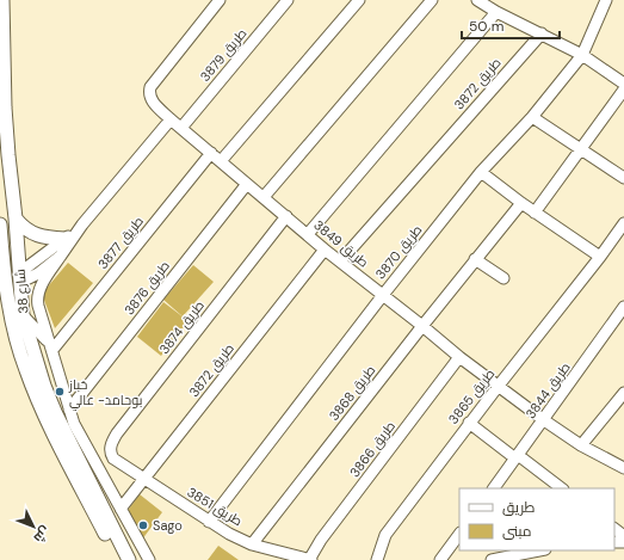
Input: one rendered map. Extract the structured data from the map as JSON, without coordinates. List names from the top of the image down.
{
  "streets": {
    "street": [
      "طريق 3879",
      "طريق 3872",
      "طريق 3877",
      "طريق 3849",
      "طريق 3870",
      "طريق 3876",
      "شارع 38",
      "طريق 3874",
      "طريق 3844",
      "طريق 3868",
      "طريق 3865",
      "طريق 3866",
      "طريق 3851"
    ]
  },
  "crossings": [
    ["طريق 3879", "طريق 3849"],
    ["طريق 3872", "طريق 3849"],
    ["طريق 3872", "طريق 3851"],
    ["طريق 3877", "طريق 3849"],
    ["طريق 3849", "طريق 3870"],
    ["طريق 3849", "طريق 3876"],
    ["طريق 3849", "طريق 3874"],
    ["طريق 3849", "طريق 3844"],
    ["طريق 3849", "طريق 3868"],
    ["طريق 3849", "طريق 3865"],
    ["طريق 3849", "طريق 3866"],
    ["طريق 3870", "طريق 3851"],
    ["طريق 3874", "طريق 3851"],
    ["طريق 3868", "طريق 3851"],
    ["طريق 3866", "طريق 3851"]
  ],
  "places": ["خباز بوحامد- عالي", "Sago"],
  "legend": ["طريق", "مبنى"],
  "scale_bar": "50 m",
  "north": "bottom right"
}
